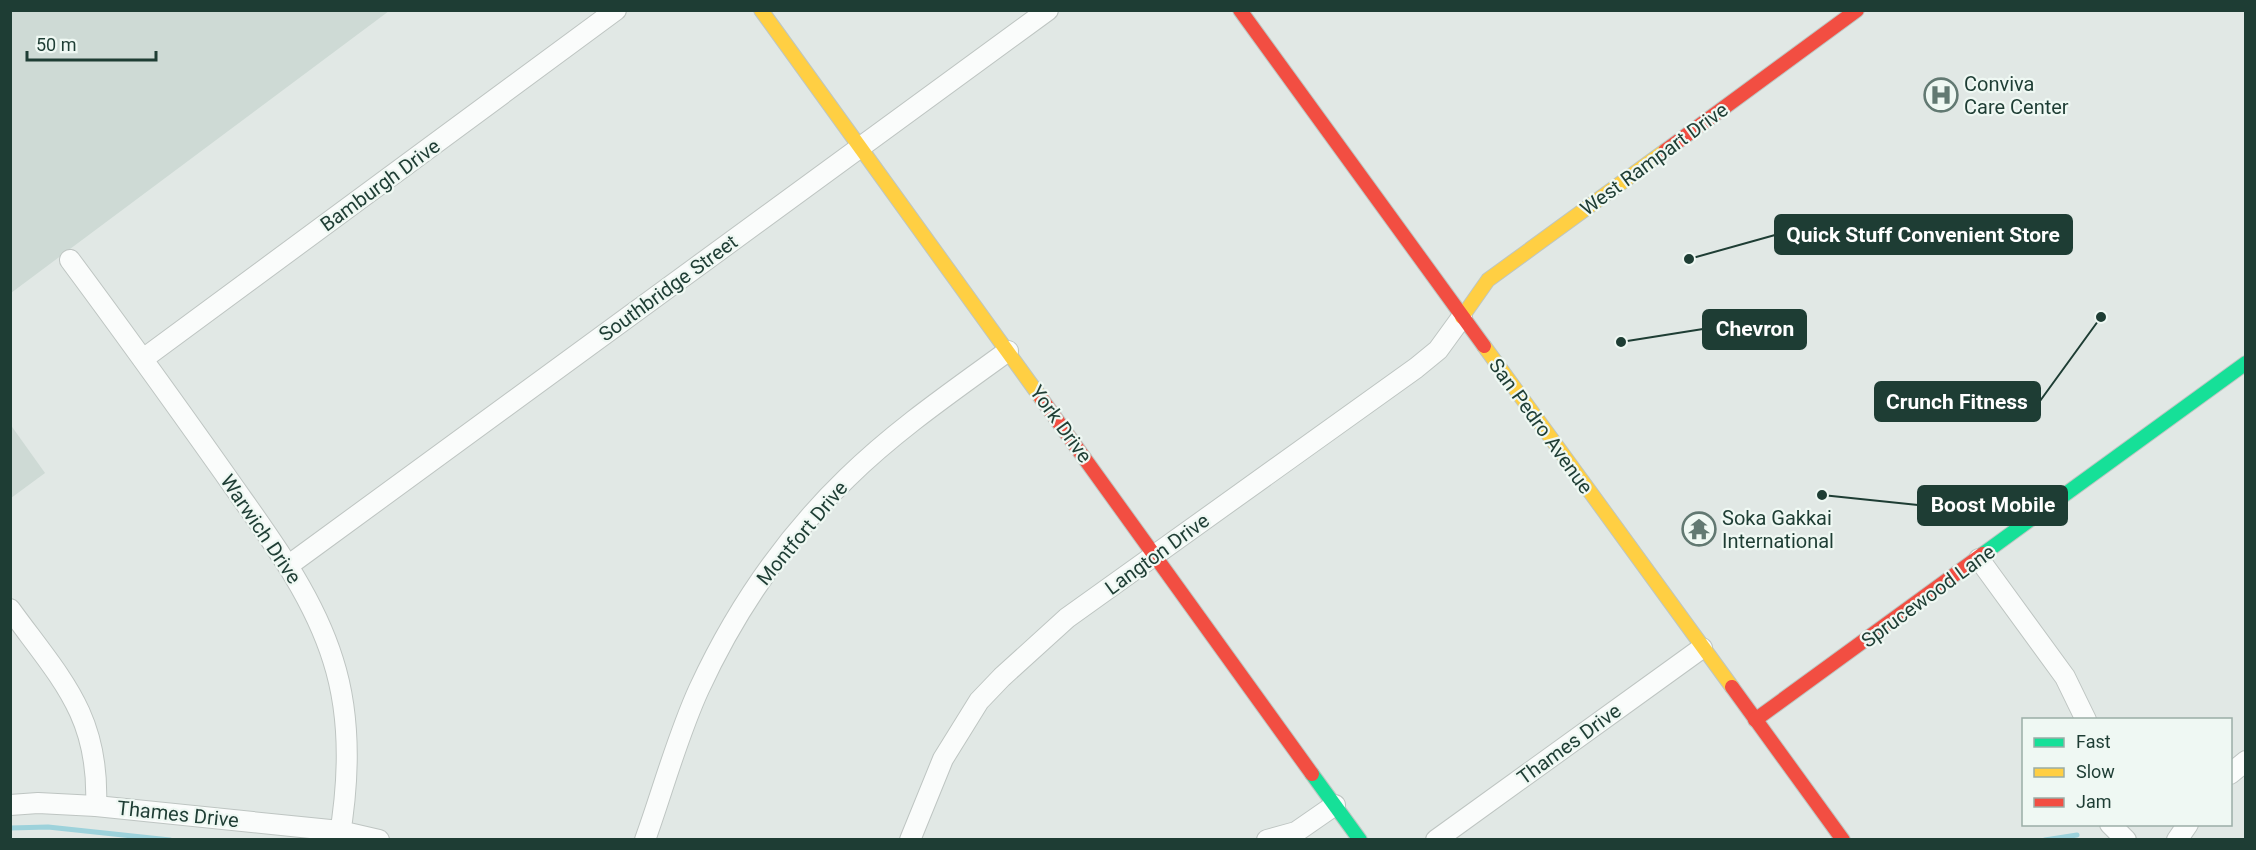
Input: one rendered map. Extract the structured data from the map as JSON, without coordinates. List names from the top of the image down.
{
  "streets": {
    "street": [
      "West Rampart Drive",
      "Bamburgh Drive",
      "Southbridge Street",
      "York Drive",
      "San Pedro Avenue",
      "Warwich Drive",
      "Montfort Drive",
      "Langton Drive",
      "Sprucewood Lane",
      "Thames Drive"
    ]
  },
  "crossings": [
    ["West Rampart Drive", "San Pedro Avenue"],
    ["West Rampart Drive", "Langton Drive"],
    ["Bamburgh Drive", "Warwich Drive"],
    ["Southbridge Street", "York Drive"],
    ["Southbridge Street", "Warwich Drive"],
    ["York Drive", "Montfort Drive"],
    ["York Drive", "Langton Drive"],
    ["San Pedro Avenue", "Langton Drive"],
    ["San Pedro Avenue", "Sprucewood Lane"],
    ["San Pedro Avenue", "Thames Drive"],
    ["Warwich Drive", "Thames Drive"]
  ],
  "places": {
    "hospital": ["Conviva Care Center"],
    "other": [
      "Quick Stuff Convenient Store",
      "Crunch Fitness",
      "Chevron",
      "Boost Mobile"
    ],
    "temple": ["Soka Gakkai International"]
  },
  "legend": ["Fast", "Slow", "Jam"],
  "scale_bar": "50 m"
}
